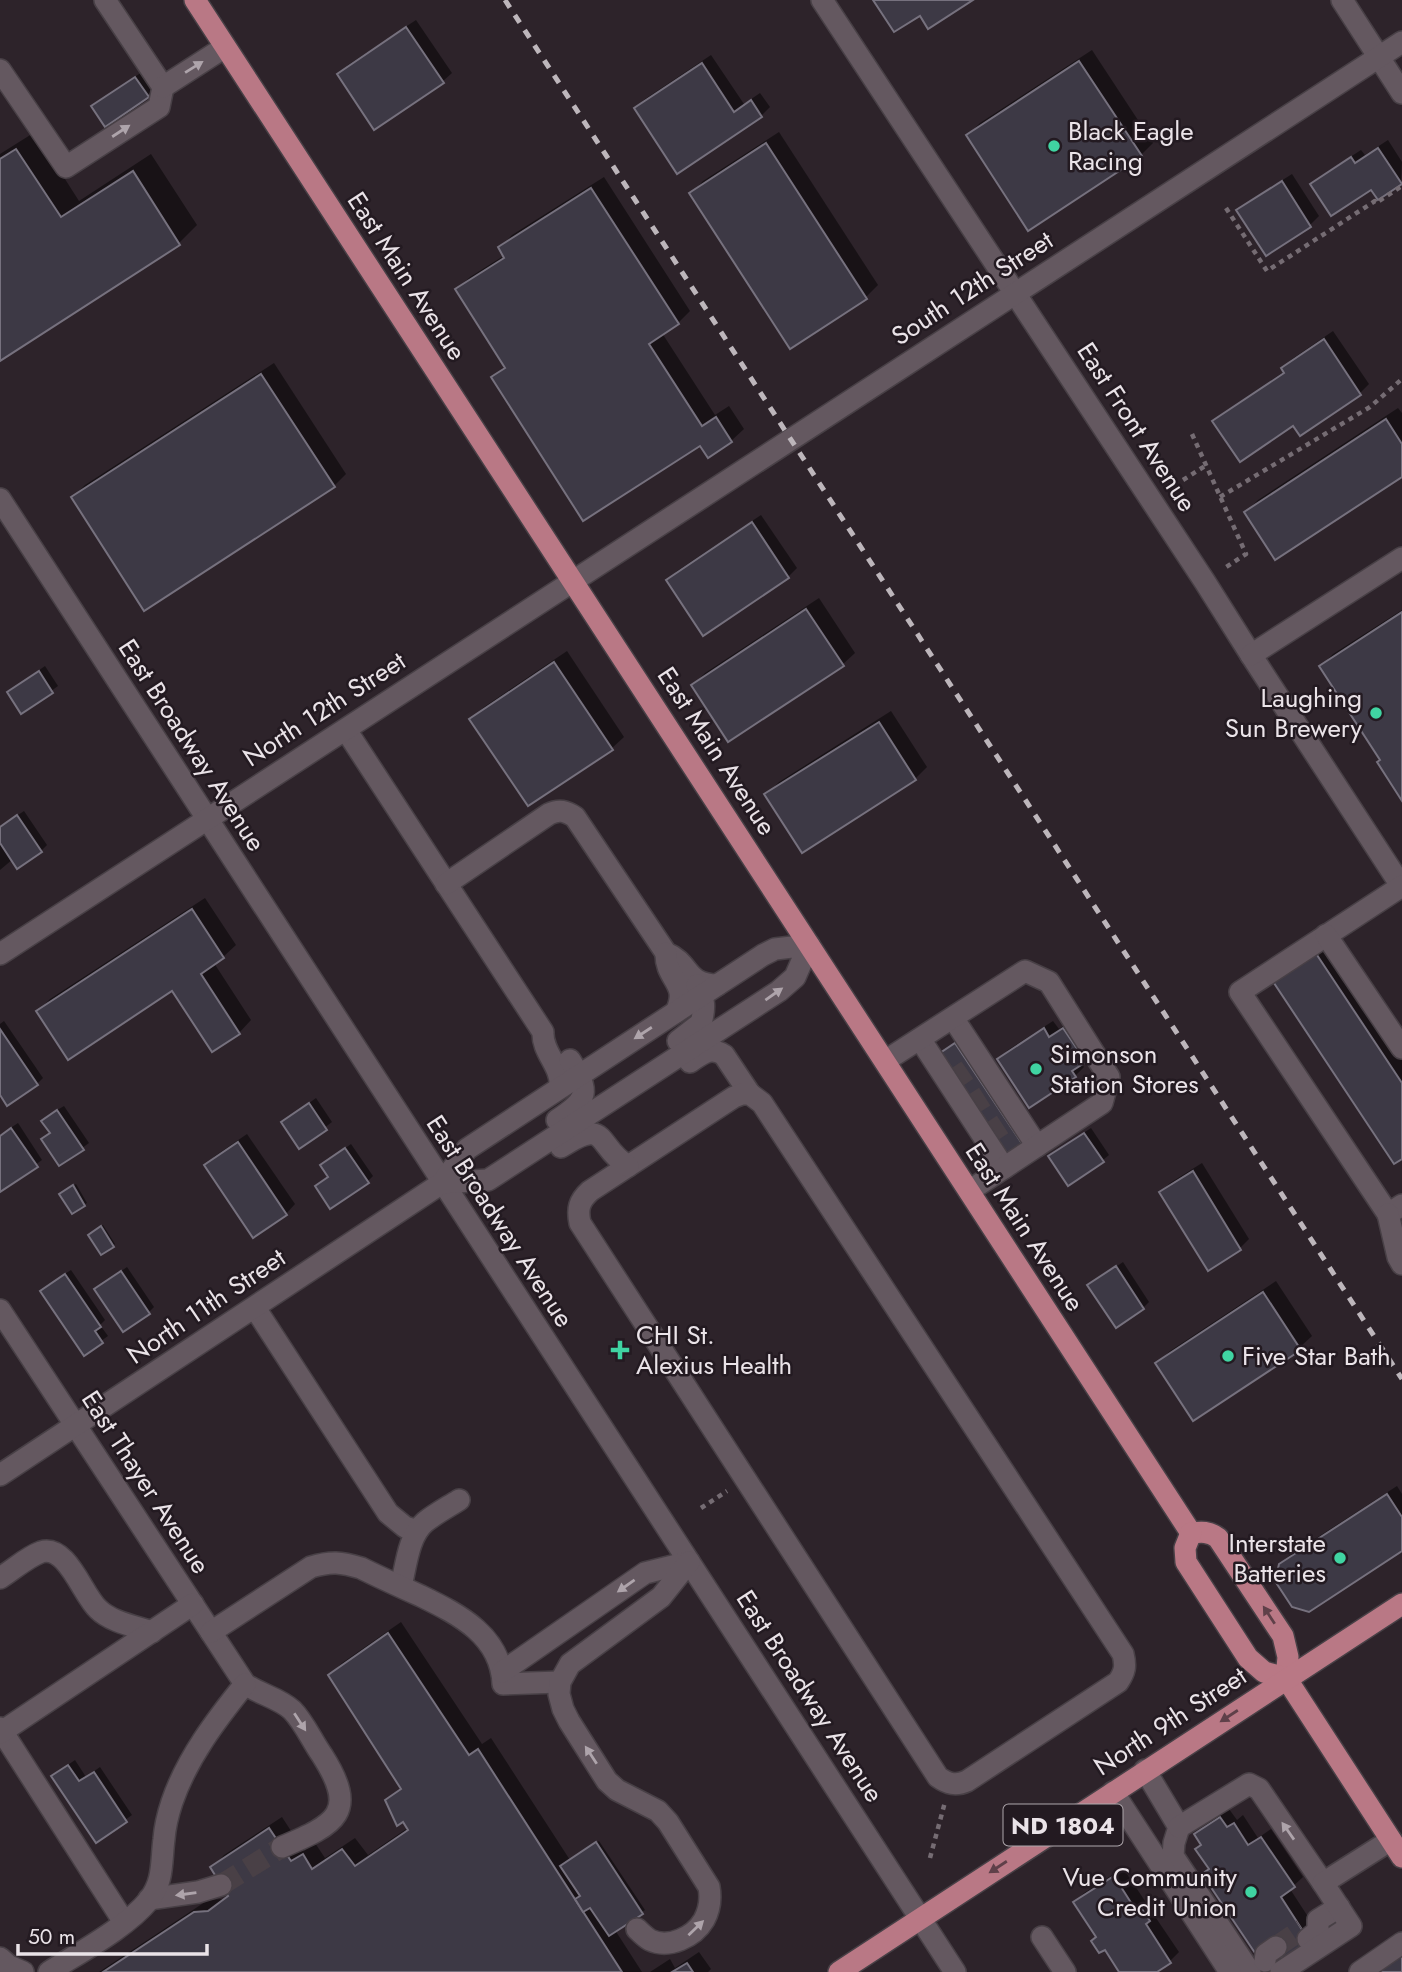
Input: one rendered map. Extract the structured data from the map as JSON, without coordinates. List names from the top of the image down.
{
  "streets": {
    "main road": ["East Main Avenue", "North 9th Street", "ND 1804"],
    "street": [
      "South 12th Street",
      "East Front Avenue",
      "North 12th Street",
      "East Broadway Avenue",
      "North 11th Street",
      "East Thayer Avenue"
    ]
  },
  "crossings": [
    ["East Main Avenue", "South 12th Street"],
    ["East Main Avenue", "North 12th Street"],
    ["South 12th Street", "East Front Avenue"],
    ["South 12th Street", "North 12th Street"],
    ["North 12th Street", "East Broadway Avenue"],
    ["East Broadway Avenue", "North 11th Street"],
    ["East Broadway Avenue", "North 9th Street"],
    ["North 11th Street", "East Thayer Avenue"],
    ["North 9th Street", "ND 1804"]
  ],
  "one_way": ["North 9th Street"],
  "places": {
    "other": [
      "Black Eagle Racing",
      "Laughing Sun Brewery",
      "Simonson Station Stores",
      "Five Star Bath",
      "Interstate Batteries",
      "Vue Community Credit Union"
    ],
    "health": ["CHI St. Alexius Health"]
  },
  "scale_bar": "50 m"
}
